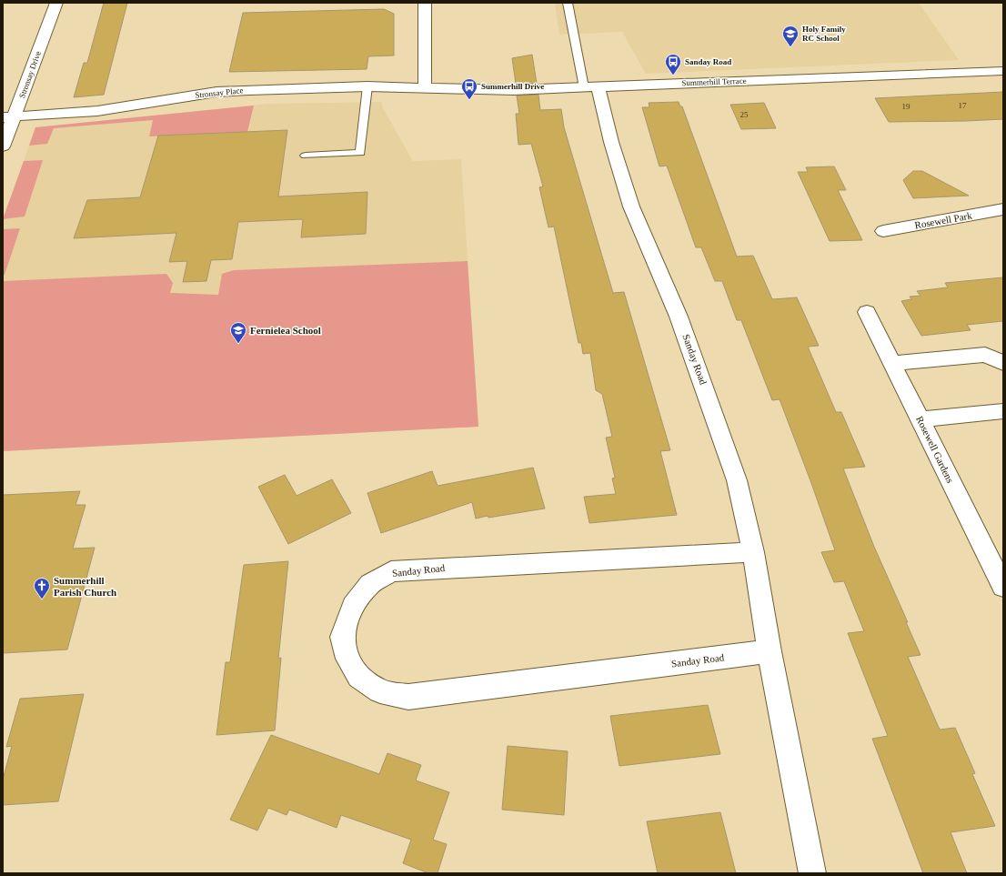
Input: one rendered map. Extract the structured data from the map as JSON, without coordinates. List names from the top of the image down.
{
  "streets": {
    "street": [
      "Stronsay Drive",
      "Summerhill Terrace",
      "Stronsay Place",
      "Rosewell Park",
      "Sanday Road",
      "Rosewell Gardens"
    ]
  },
  "crossings": [
    ["Stronsay Drive", "Stronsay Place"],
    ["Summerhill Terrace", "Stronsay Place"],
    ["Summerhill Terrace", "Sanday Road"]
  ],
  "places": {
    "school or university": ["Holy Family RC School", "Fernielea School"],
    "bus stop": ["Sanday Road", "Summerhill Drive"],
    "church": ["Summerhill Parish Church"]
  },
  "house_numbers": ["17", "19", "25"]
}
